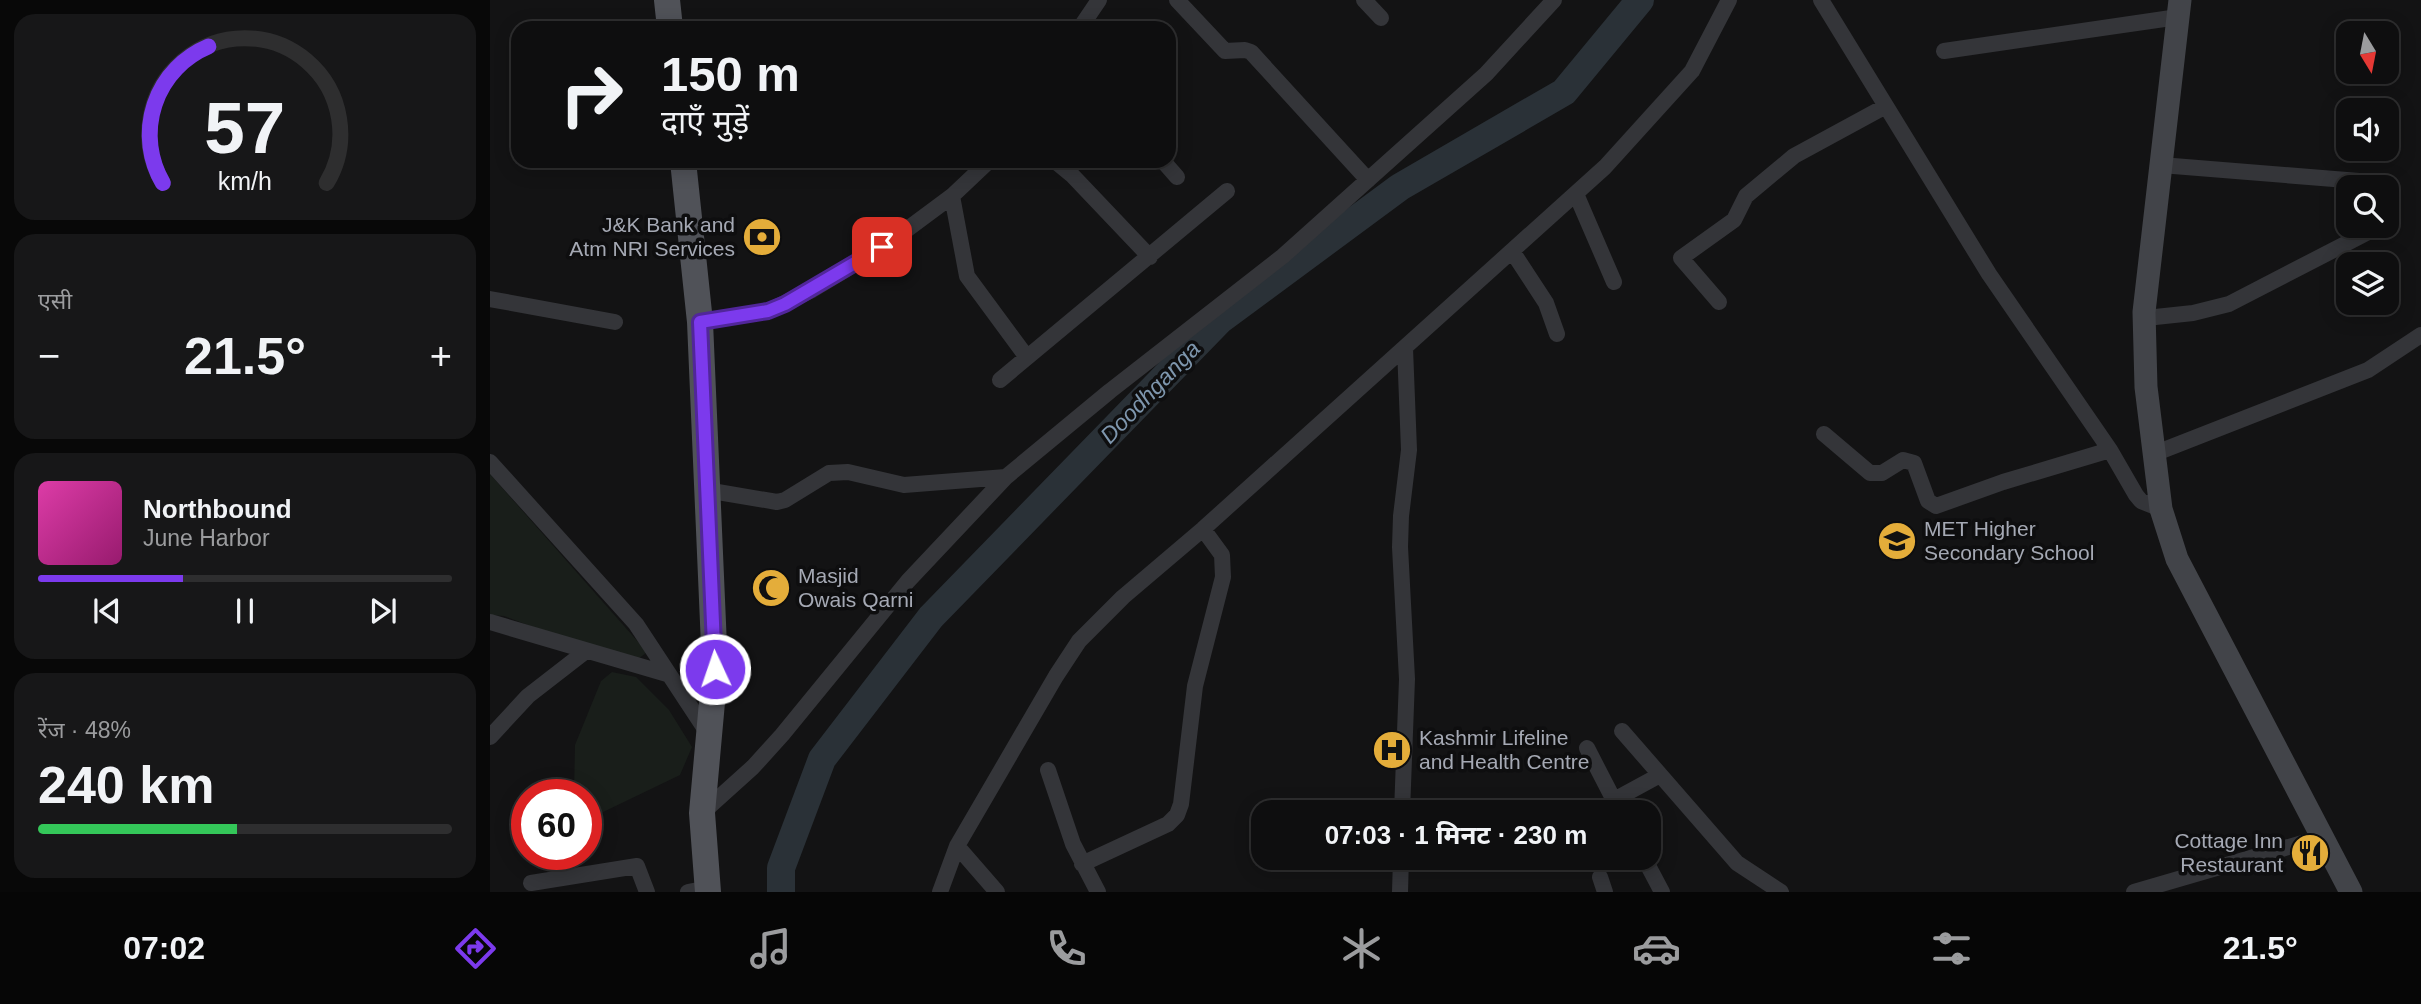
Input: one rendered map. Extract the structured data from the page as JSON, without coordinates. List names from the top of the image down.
{
  "water": ["Doodhganga"],
  "places": {
    "bank": ["J&K Bank and Atm NRI Services"],
    "school or university": ["MET Higher Secondary School"],
    "mosque": ["Masjid Owais Qarni"],
    "hospital": ["Kashmir Lifeline and Health Centre"],
    "restaurant": ["Cottage Inn Restaurant"]
  },
  "north": "bottom",
  "page": {
    "turn": ["150 m", "दाएँ मुड़ें"],
    "tile": [
      "एसी",
      ["रेंज · 48%", "240 km"]
    ],
    "heat": ["−", "21.5°", "+"],
    "song": ["Northbound", "June Harbor"],
    "limit": "60",
    "trip": "07:03 · 1 मिनट · 230 m",
    "tabs": ["07:02", "21.5°"],
    "gauge": ["57", "km/h"]
  }
}
